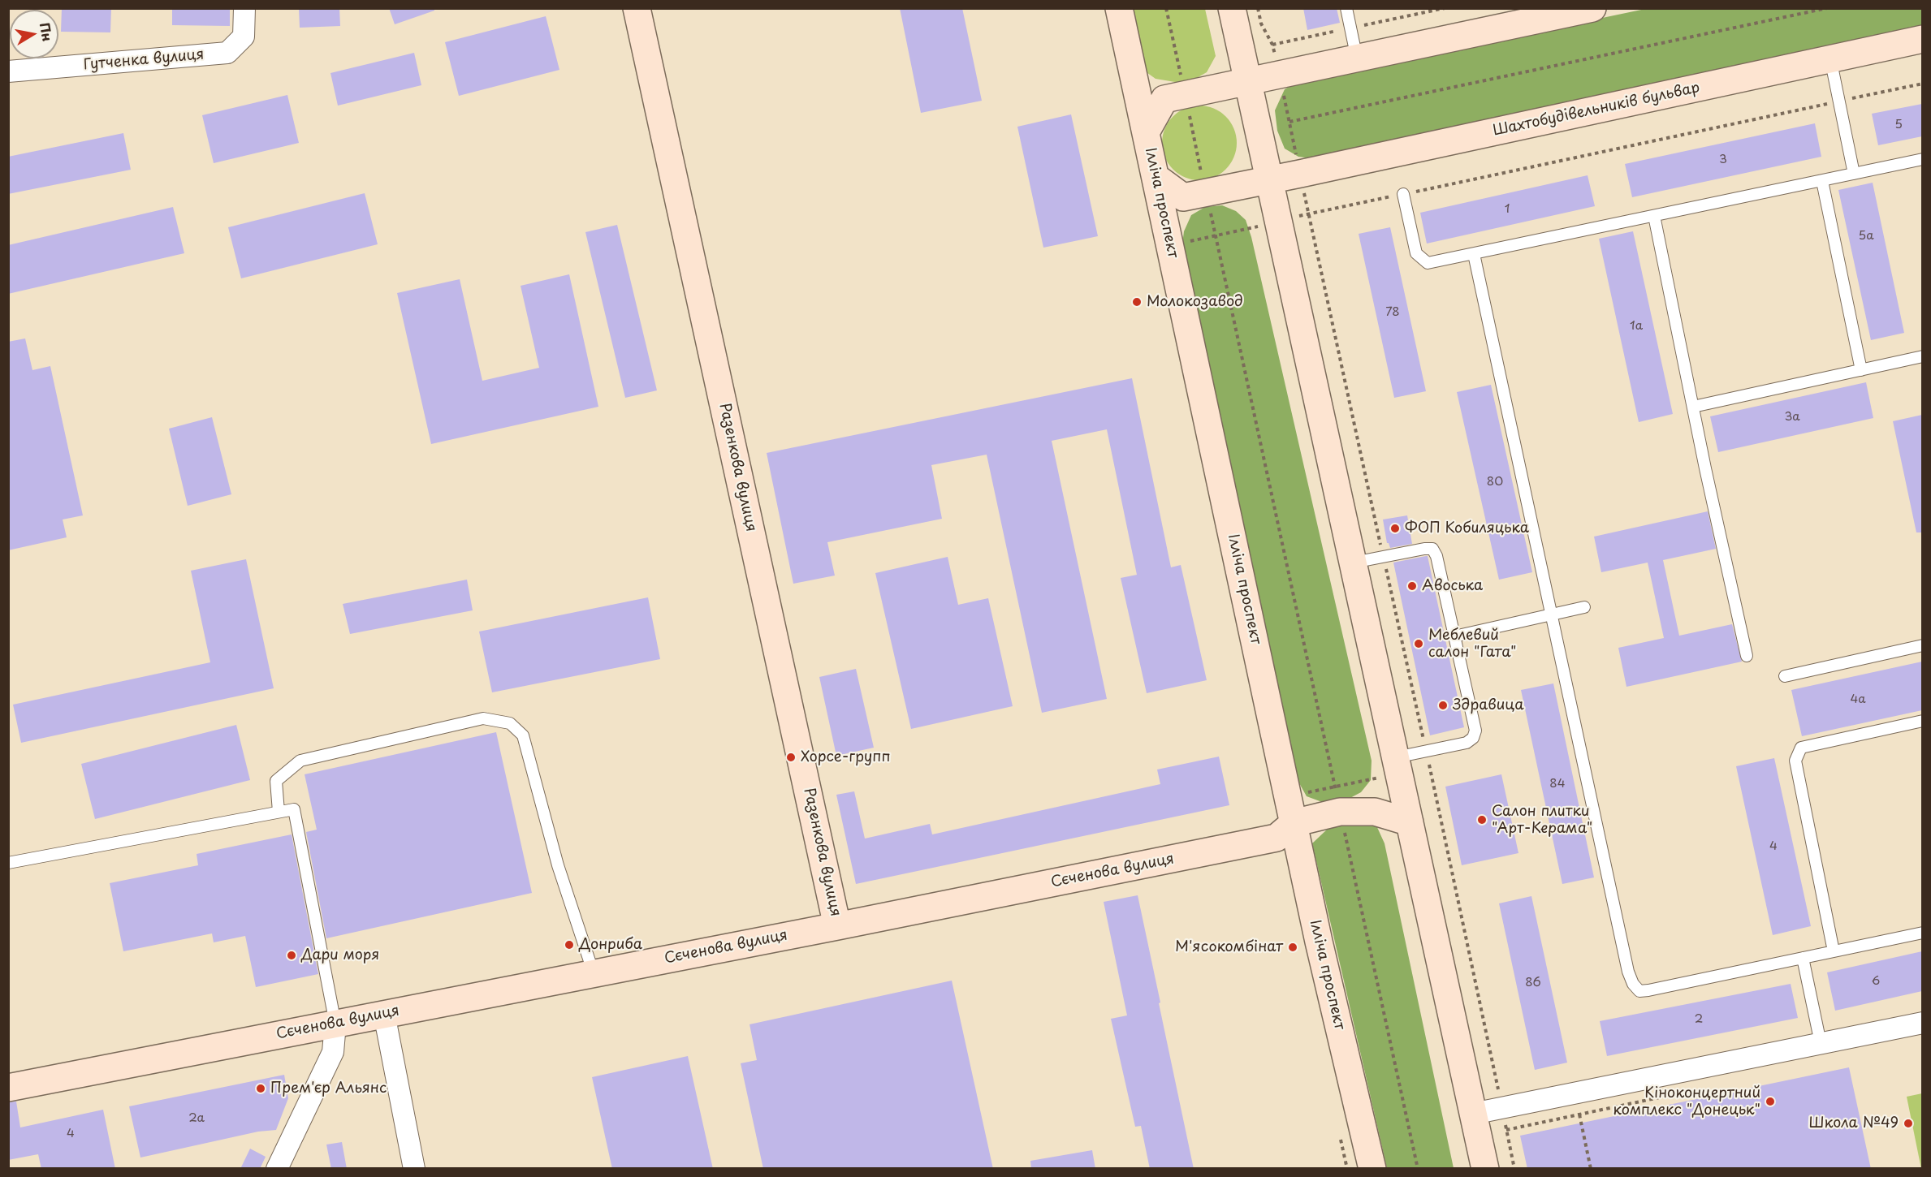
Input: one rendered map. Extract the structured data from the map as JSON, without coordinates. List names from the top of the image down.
{
  "streets": {
    "main road": [
      "Шахтобудівельників бульвар",
      "Ілліча проспект",
      "Разенкова вулиця",
      "Сєченова вулиця"
    ],
    "street": ["Гутченка вулиця"]
  },
  "crossings": [
    ["Шахтобудівельників бульвар", "Ілліча проспект"],
    ["Ілліча проспект", "Сєченова вулиця"],
    ["Разенкова вулиця", "Сєченова вулиця"]
  ],
  "places": [
    "Молокозавод",
    "ФОП Кобиляцька",
    "Авоська",
    "Меблевий салон \"Гата\"",
    "Здравица",
    "Хорсе-групп",
    "Салон плитки \"Арт-Керама\"",
    "Донриба",
    "М'ясокомбінат",
    "Дари моря",
    "Прем'єр Альянс",
    "Кіноконцертний комплекс \"Донецьк\"",
    "Школа №49"
  ],
  "house_numbers": [
    "5",
    "3",
    "1",
    "5а",
    "78",
    "1а",
    "3а",
    "80",
    "4а",
    "84",
    "4",
    "6",
    "86",
    "2",
    "2а",
    "4"
  ],
  "north": "right"
}
